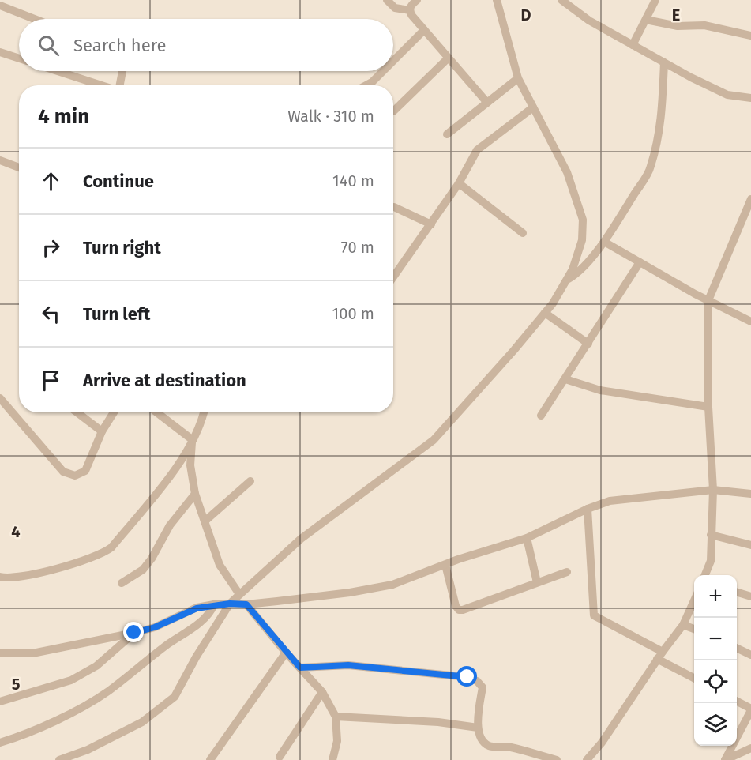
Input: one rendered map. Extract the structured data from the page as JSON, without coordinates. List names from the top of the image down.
{
  "page": {
    "search": "Search here",
    "heading": ["4 min", "Walk · 310 m"],
    "list": [
      ["Continue", "140 m"],
      ["Turn right", "70 m"],
      ["Turn left", "100 m"],
      "Arrive at destination"
    ],
    "map_buttons": ["+", "−"]
  },
  "grid": {
    "columns": ["D", "E"],
    "rows": ["4", "5"]
  }
}
